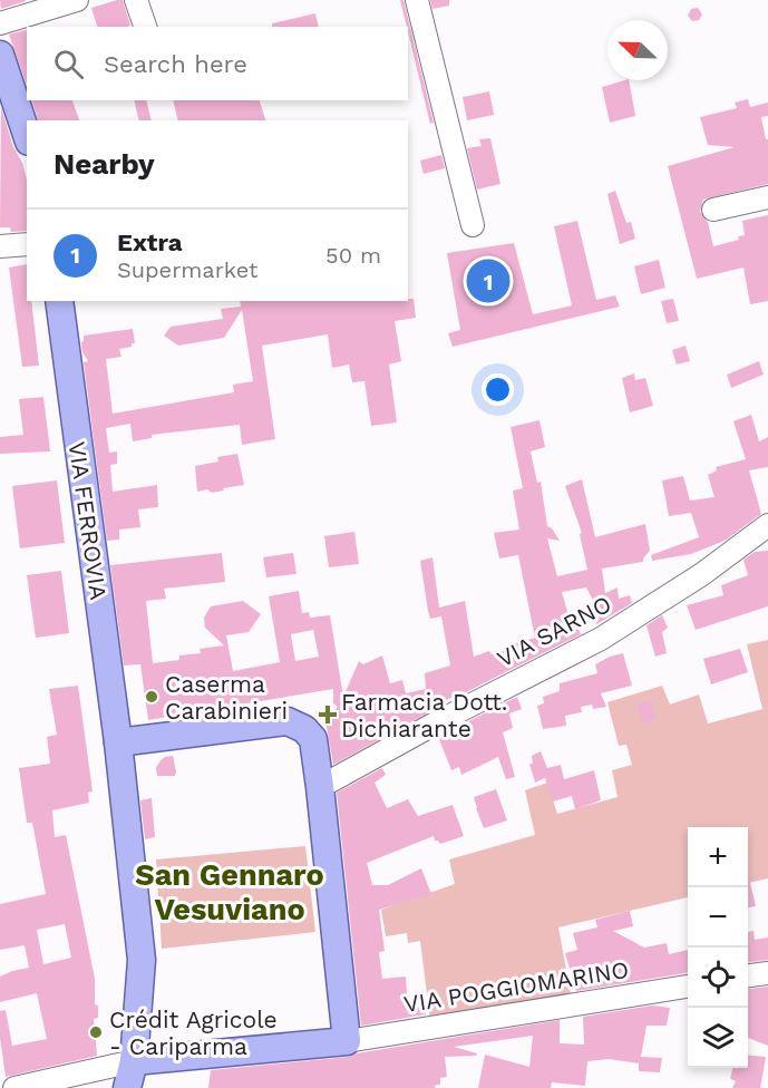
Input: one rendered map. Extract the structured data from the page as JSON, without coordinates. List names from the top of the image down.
{
  "streets": {
    "main road": ["VIA FERROVIA"],
    "street": ["VIA SARNO", "VIA POGGIOMARINO"]
  },
  "districts": ["San Gennaro Vesuviano"],
  "places": {
    "other": ["Caserma Carabinieri", "Crédit Agricole - Cariparma"],
    "health": ["Farmacia Dott. Dichiarante"]
  },
  "north": "top left",
  "page": {
    "search": "Search here",
    "heading": "Nearby",
    "list": [
      {
        "mark": "1",
        "name": "Extra",
        "note": "Supermarket",
        "value": "50 m"
      }
    ],
    "pins": "1",
    "map_buttons": ["+", "−"]
  }
}
